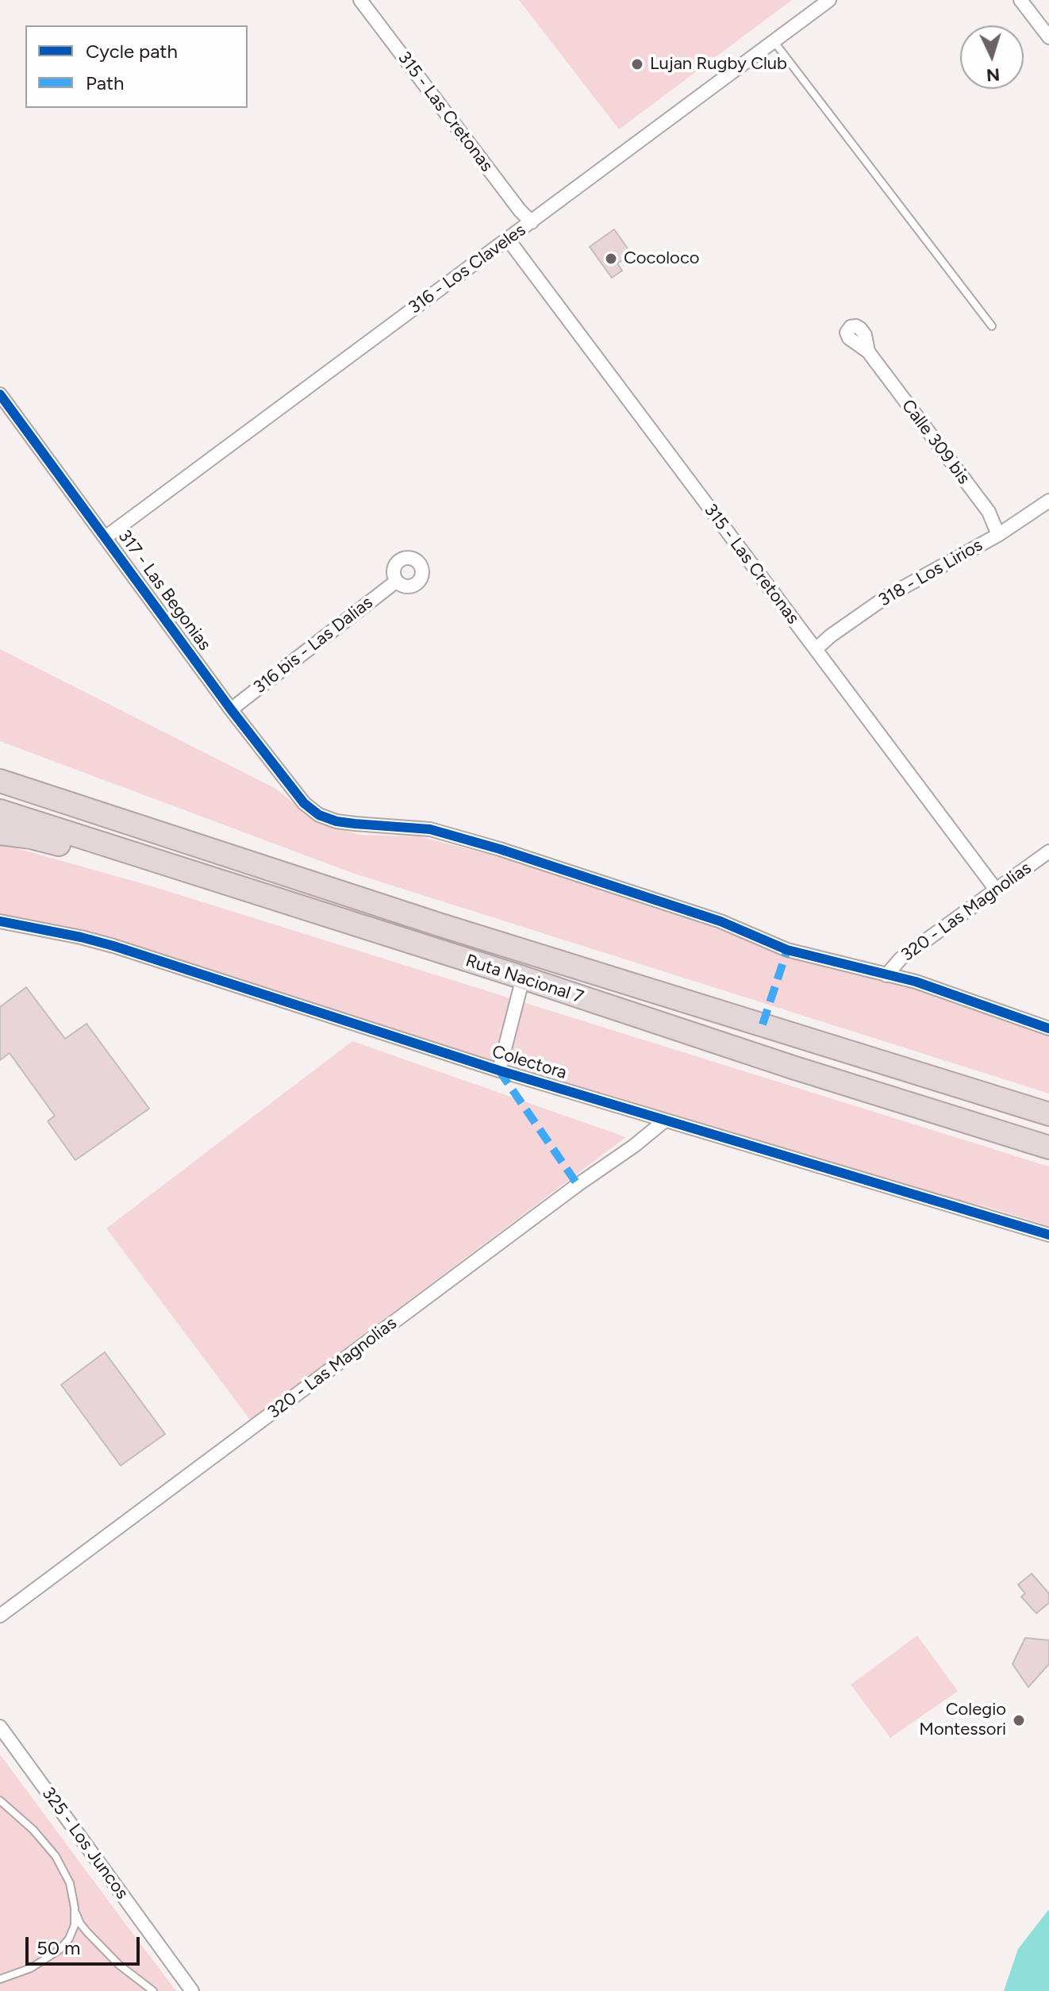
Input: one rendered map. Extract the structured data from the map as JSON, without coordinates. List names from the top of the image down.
{
  "streets": {
    "highway": ["Ruta Nacional 7"],
    "street": [
      "315 - Las Cretonas",
      "316 - Los Claveles",
      "Calle 309 bis",
      "318 - Los Lirios",
      "317 - Las Begonias",
      "316 bis - Las Dalias",
      "320 - Las Magnolias",
      "Colectora",
      "325 - Los Juncos"
    ]
  },
  "crossings": [
    ["315 - Las Cretonas", "316 - Los Claveles"],
    ["315 - Las Cretonas", "318 - Los Lirios"],
    ["315 - Las Cretonas", "320 - Las Magnolias"],
    ["316 - Los Claveles", "317 - Las Begonias"],
    ["Calle 309 bis", "318 - Los Lirios"],
    ["317 - Las Begonias", "316 bis - Las Dalias"],
    ["317 - Las Begonias", "320 - Las Magnolias"],
    ["320 - Las Magnolias", "Colectora"],
    ["Ruta Nacional 7", "Colectora"]
  ],
  "places": ["Lujan Rugby Club", "Cocoloco", "Colegio Montessori"],
  "legend": ["Cycle path", "Path"],
  "scale_bar": "50 m",
  "north": "bottom"
}
